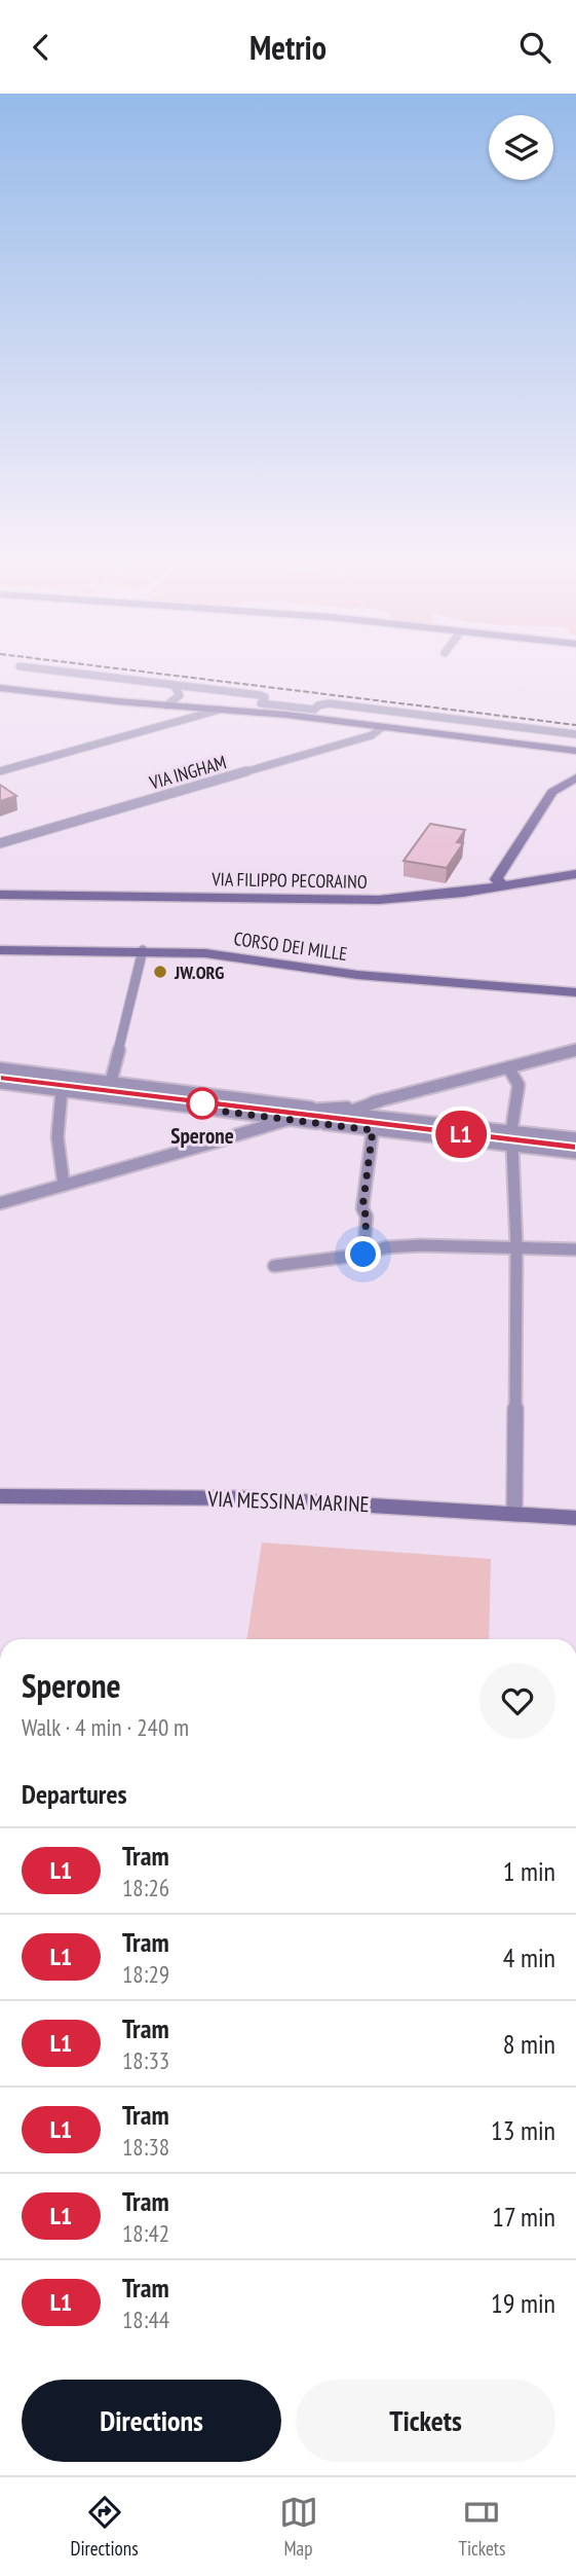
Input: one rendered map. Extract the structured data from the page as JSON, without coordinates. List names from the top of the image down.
{
  "streets": {
    "street": [
      "VIA INGHAM",
      "VIA FILIPPO PECORAINO",
      "CORSO DEI MILLE",
      "VIA MESSINA MARINE"
    ]
  },
  "places": ["JW.ORG", "Sperone"],
  "lines": ["tram line L1"],
  "page": {
    "header": "Metrio",
    "on_map": "L1",
    "heading": [
      ["Sperone", "Walk · 4 min · 240 m"],
      "Departures"
    ],
    "list": [
      {
        "mark": "L1",
        "name": "Tram",
        "note": "18:26",
        "value": "1 min"
      },
      {
        "mark": "L1",
        "name": "Tram",
        "note": "18:29",
        "value": "4 min"
      },
      {
        "mark": "L1",
        "name": "Tram",
        "note": "18:33",
        "value": "8 min"
      },
      {
        "mark": "L1",
        "name": "Tram",
        "note": "18:38",
        "value": "13 min"
      },
      {
        "mark": "L1",
        "name": "Tram",
        "note": "18:42",
        "value": "17 min"
      },
      {
        "mark": "L1",
        "name": "Tram",
        "note": "18:44",
        "value": "19 min"
      }
    ],
    "buttons": ["Directions", "Tickets"],
    "tabs": ["Directions", "Map", "Tickets"]
  }
}
